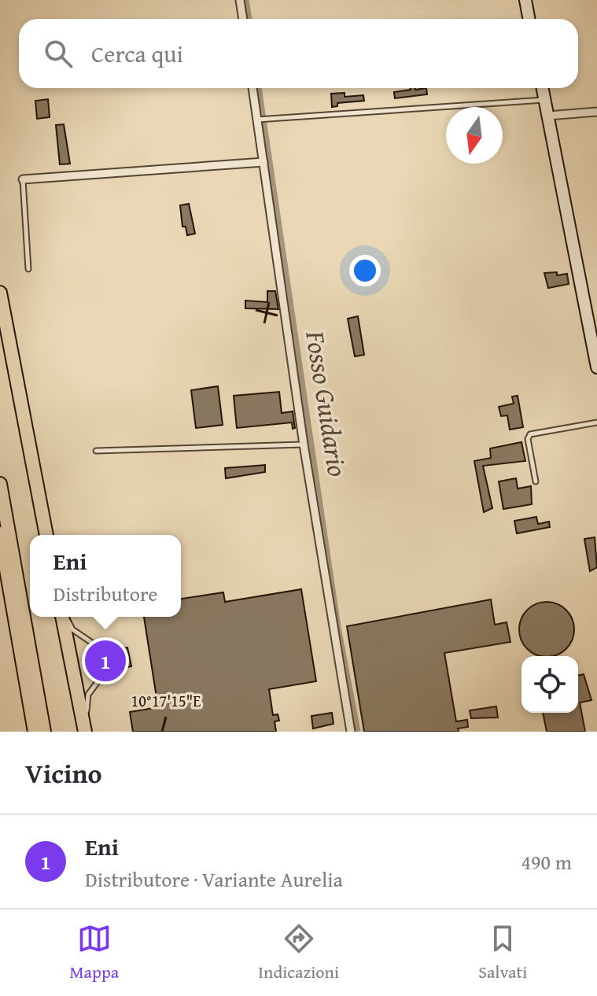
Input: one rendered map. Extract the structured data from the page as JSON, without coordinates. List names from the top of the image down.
{
  "water": ["Fosso Guidario"],
  "north": "bottom",
  "page": {
    "search": "Cerca qui",
    "popup": ["Eni", "Distributore"],
    "pins": "1",
    "heading": "Vicino",
    "list": [
      {
        "mark": "1",
        "name": "Eni",
        "note": "Distributore · Variante Aurelia",
        "value": "490 m"
      }
    ],
    "nav": ["Mappa", "Indicazioni", "Salvati"]
  },
  "coordinates": ["10°17'15\"E"]
}
